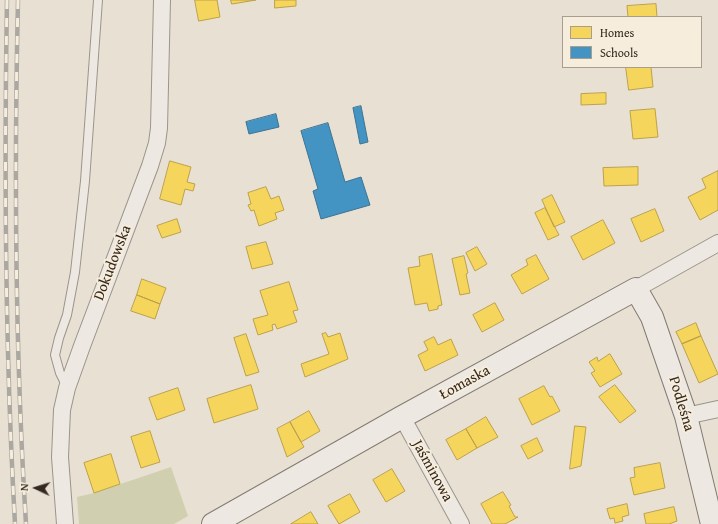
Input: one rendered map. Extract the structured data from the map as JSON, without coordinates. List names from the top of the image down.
{
  "streets": {
    "street": [
      "Dokudowska",
      "Łomaska",
      "Podleśna",
      "Jaśminowa"
    ]
  },
  "crossings": [
    ["Łomaska", "Podleśna"],
    ["Łomaska", "Jaśminowa"]
  ],
  "legend": ["Homes", "Schools"],
  "north": "left"
}
